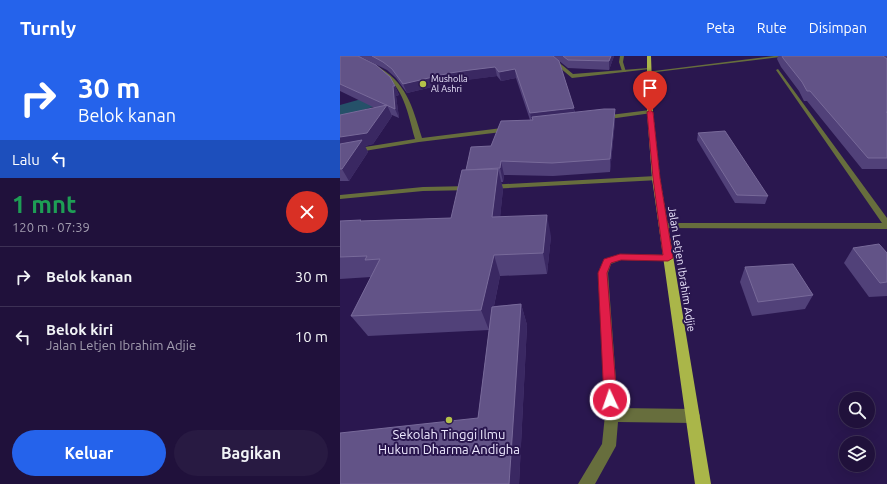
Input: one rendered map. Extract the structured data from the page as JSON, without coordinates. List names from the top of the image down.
{
  "streets": {
    "main road": ["Jalan Letjen Ibrahim Adjie"]
  },
  "places": ["Musholla Al Ashri", "Sekolah Tinggi Ilmu Hukum Dharma Andigha"],
  "page": {
    "header": "Turnly",
    "nav": ["Peta", "Rute", "Disimpan"],
    "turn": ["30 m", "Belok kanan"],
    "then": "Lalu",
    "heading": ["1 mnt", "120 m · 07:39"],
    "list": [
      {
        "name": "Belok kanan",
        "value": "30 m"
      },
      {
        "name": "Belok kiri",
        "note": "Jalan Letjen Ibrahim Adjie",
        "value": "10 m"
      }
    ],
    "buttons": ["Keluar", "Bagikan"]
  }
}
